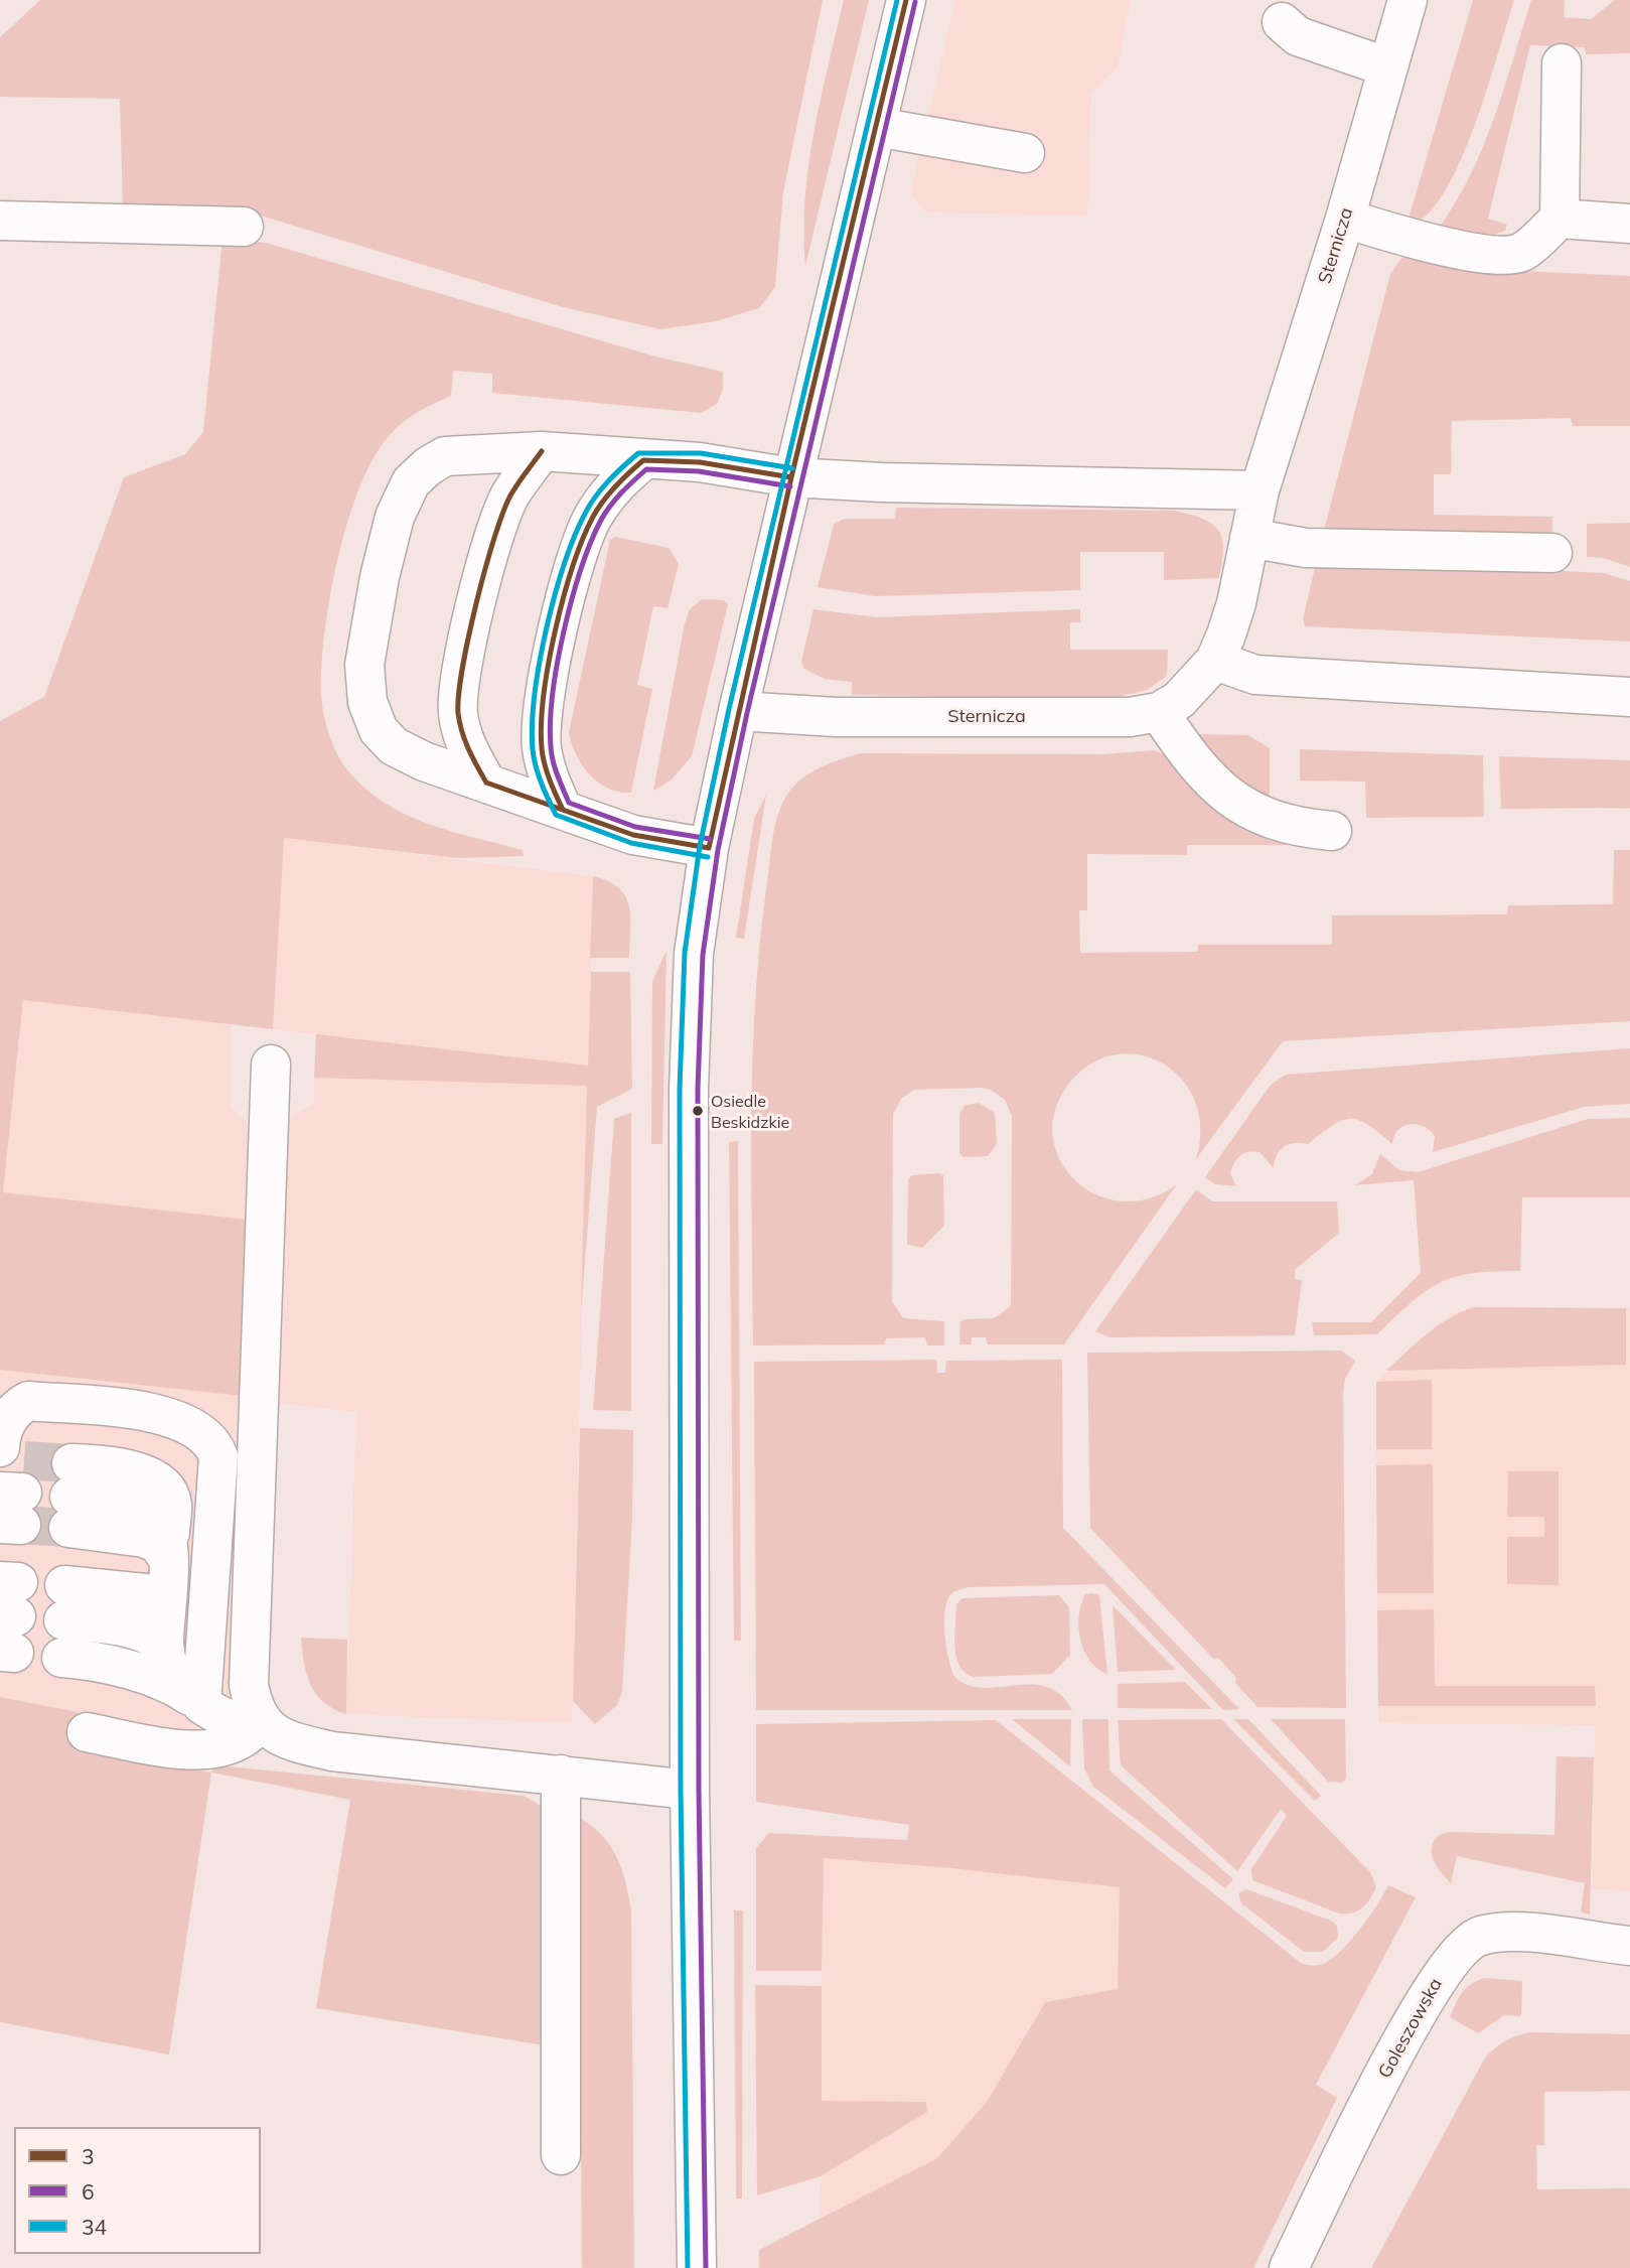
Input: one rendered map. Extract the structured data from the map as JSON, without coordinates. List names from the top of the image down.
{
  "streets": {
    "street": ["Sternicza", "Goleszowska"]
  },
  "places": ["Osiedle Beskidzkie"],
  "lines": ["transit line 3", "transit line 34", "transit line 6"],
  "legend": ["3", "6", "34"]
}
